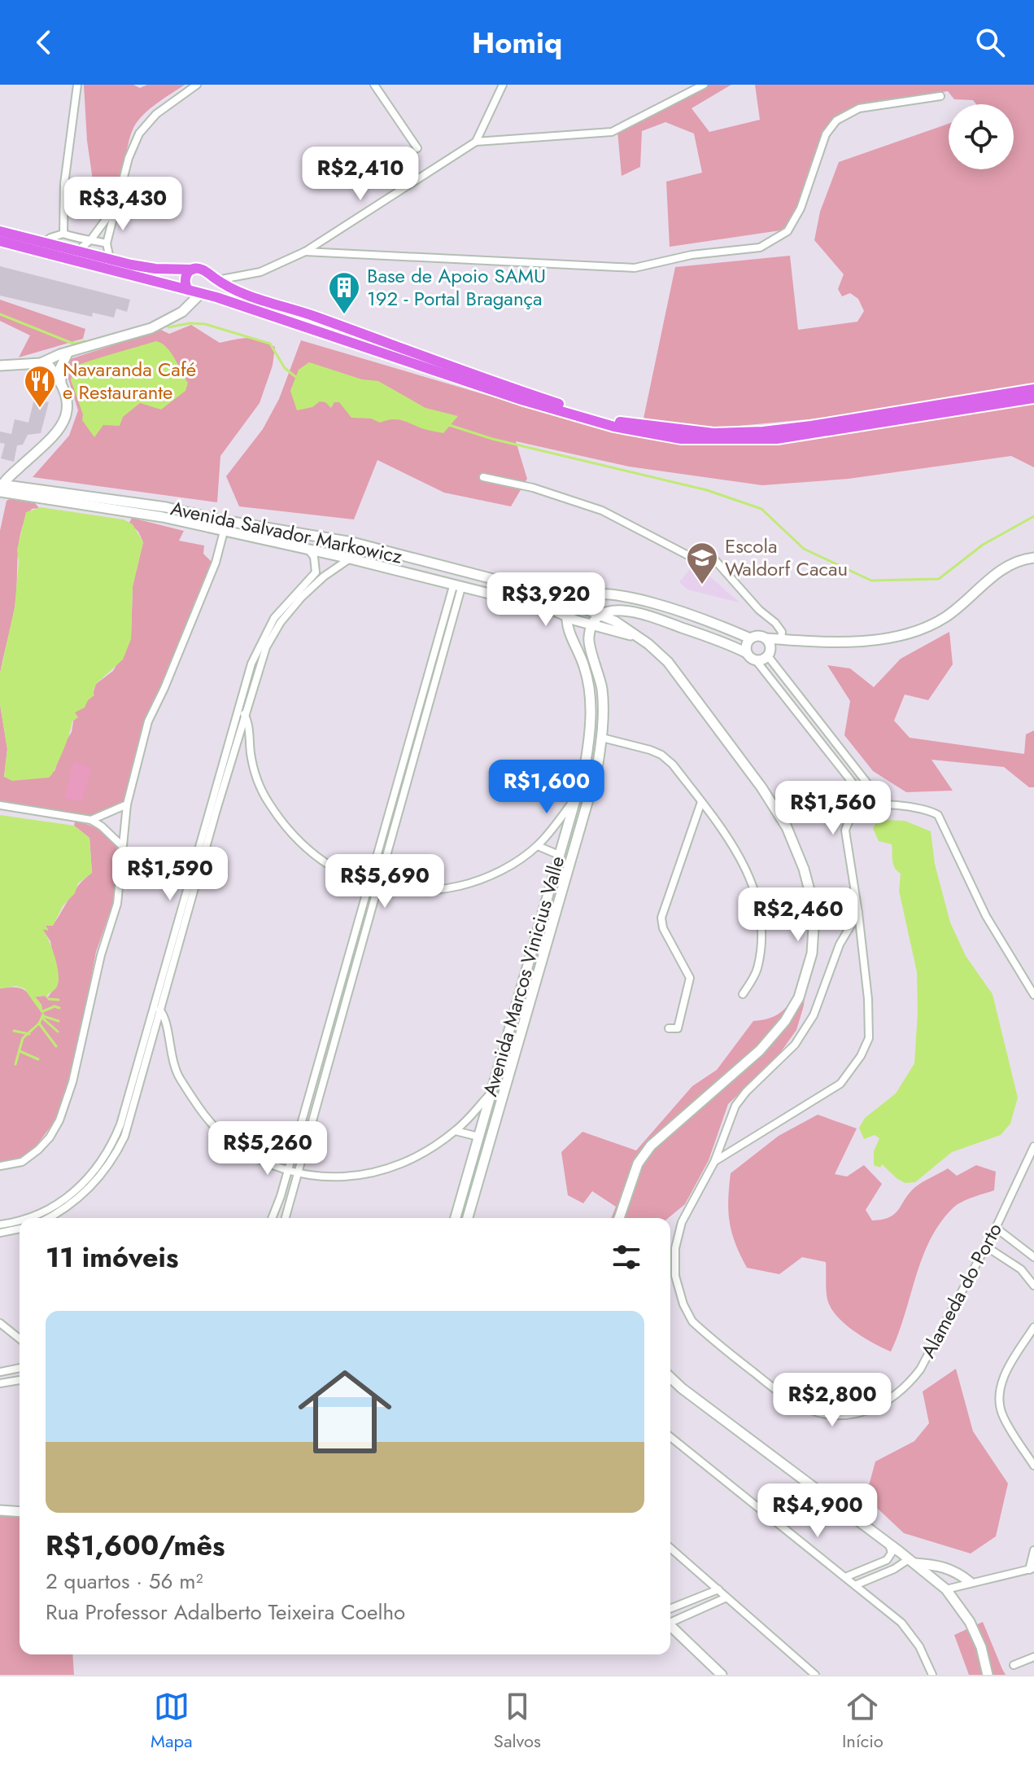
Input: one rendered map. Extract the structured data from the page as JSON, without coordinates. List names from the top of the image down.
{
  "streets": {
    "street": ["Avenida Salvador Markowicz", "Avenida Marcos Vinicius Valle", "Alameda do Porto"]
  },
  "crossings": [
    ["Avenida Salvador Markowicz", "Avenida Marcos Vinicius Valle"]
  ],
  "places": {
    "building": ["Base de Apoio SAMU 192 - Portal Bragança"],
    "restaurant": ["Navaranda Café e Restaurante"],
    "school or university": ["Escola Waldorf Cacau"]
  },
  "page": {
    "header": "Homiq",
    "price": [
      "R$2,410",
      "R$3,430",
      "R$3,920",
      "R$1,600",
      "R$1,560",
      "R$1,590",
      "R$5,690",
      "R$2,460",
      "R$5,260",
      "R$2,800",
      "R$4,900"
    ],
    "heading": "11 imóveis",
    "list": [
      {
        "name": "R$1,600/mês",
        "note": "2 quartos · 56 m² · Rua Professor Adalberto Teixeira Coelho"
      }
    ],
    "tabs": ["Mapa", "Salvos", "Início"]
  }
}
